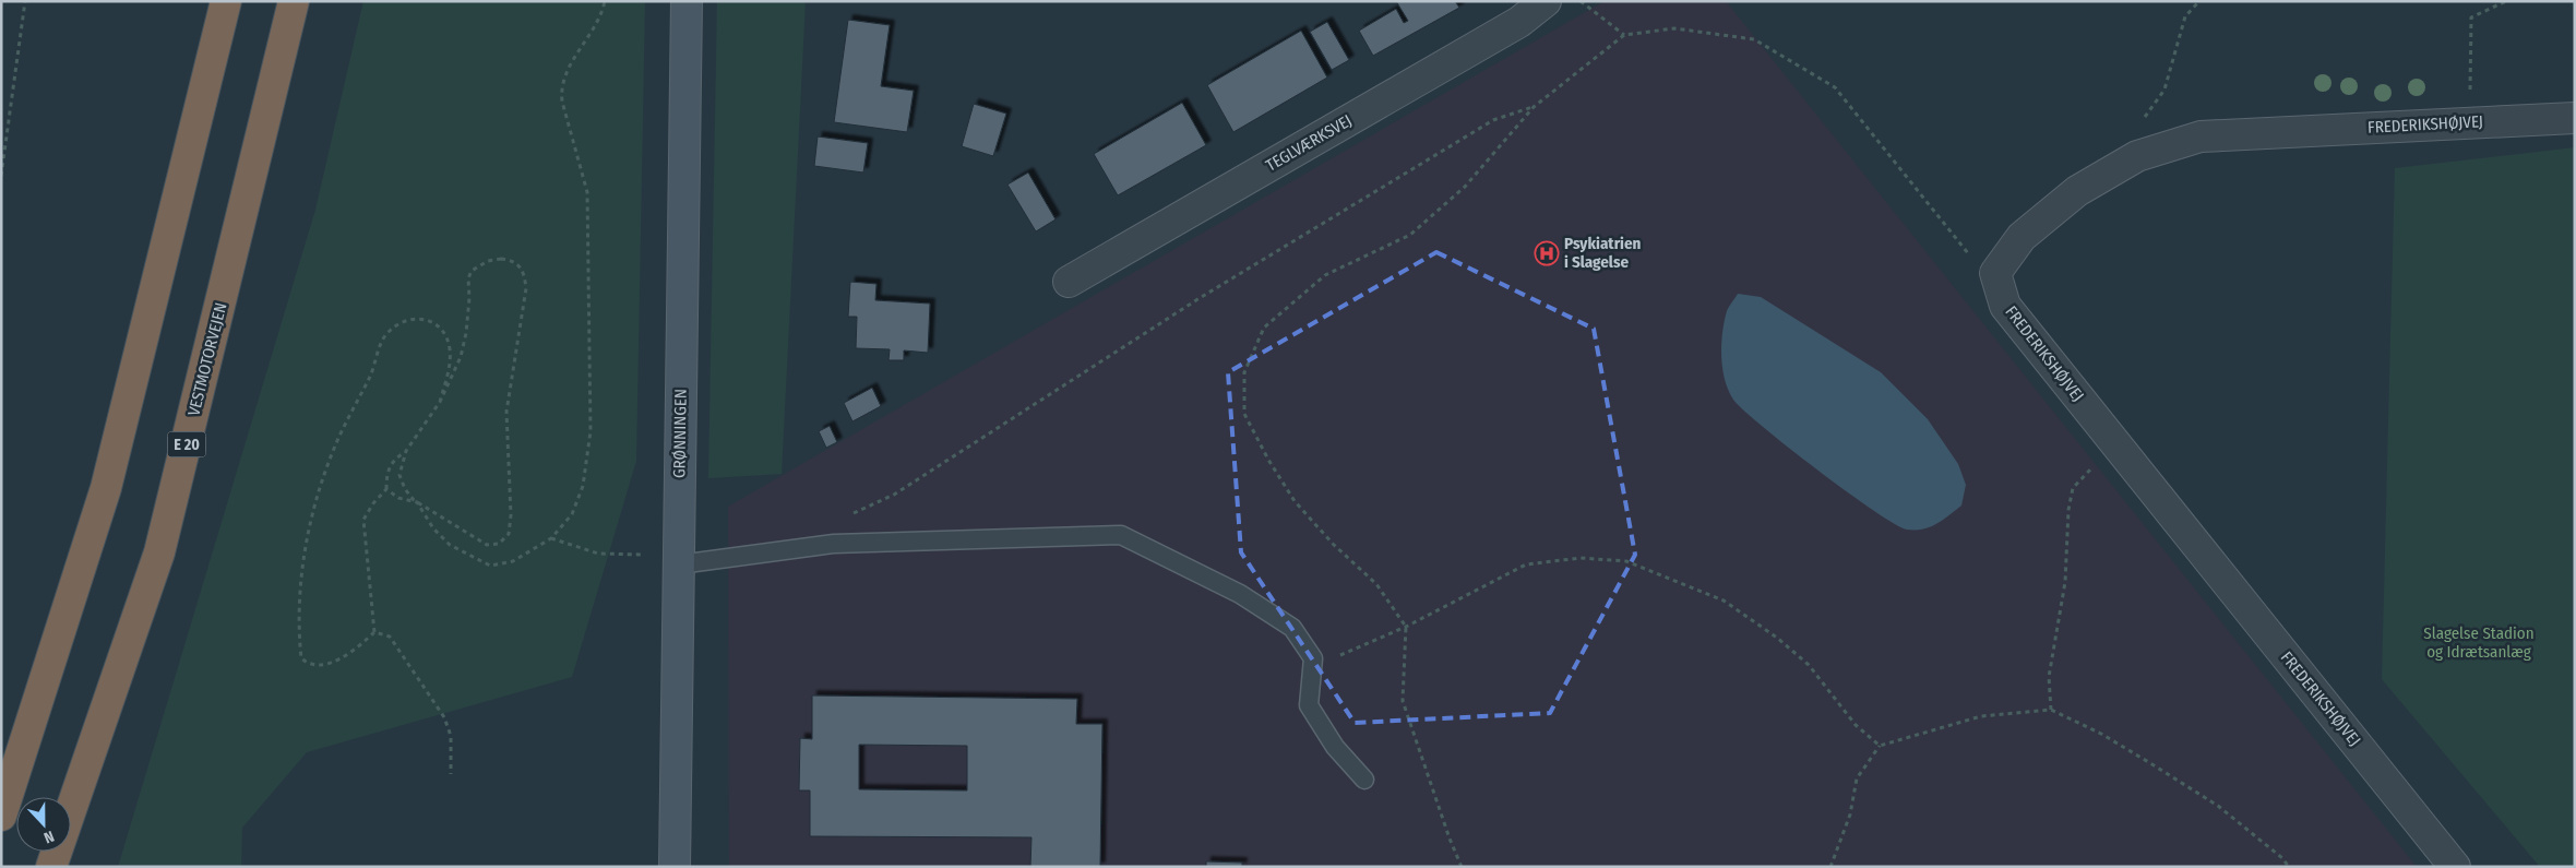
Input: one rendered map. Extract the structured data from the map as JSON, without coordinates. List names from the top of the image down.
{
  "streets": {
    "highway": ["VESTMOTORVEJEN", "E 20"],
    "main road": ["GRØNNINGEN"],
    "street": ["FREDERIKSHØJVEJ", "TEGLVÆRKSVEJ"]
  },
  "parks": ["Slagelse Stadion og Idrætsanlæg"],
  "places": {
    "hospital": ["Psykiatrien i Slagelse"]
  },
  "north": "bottom"
}
